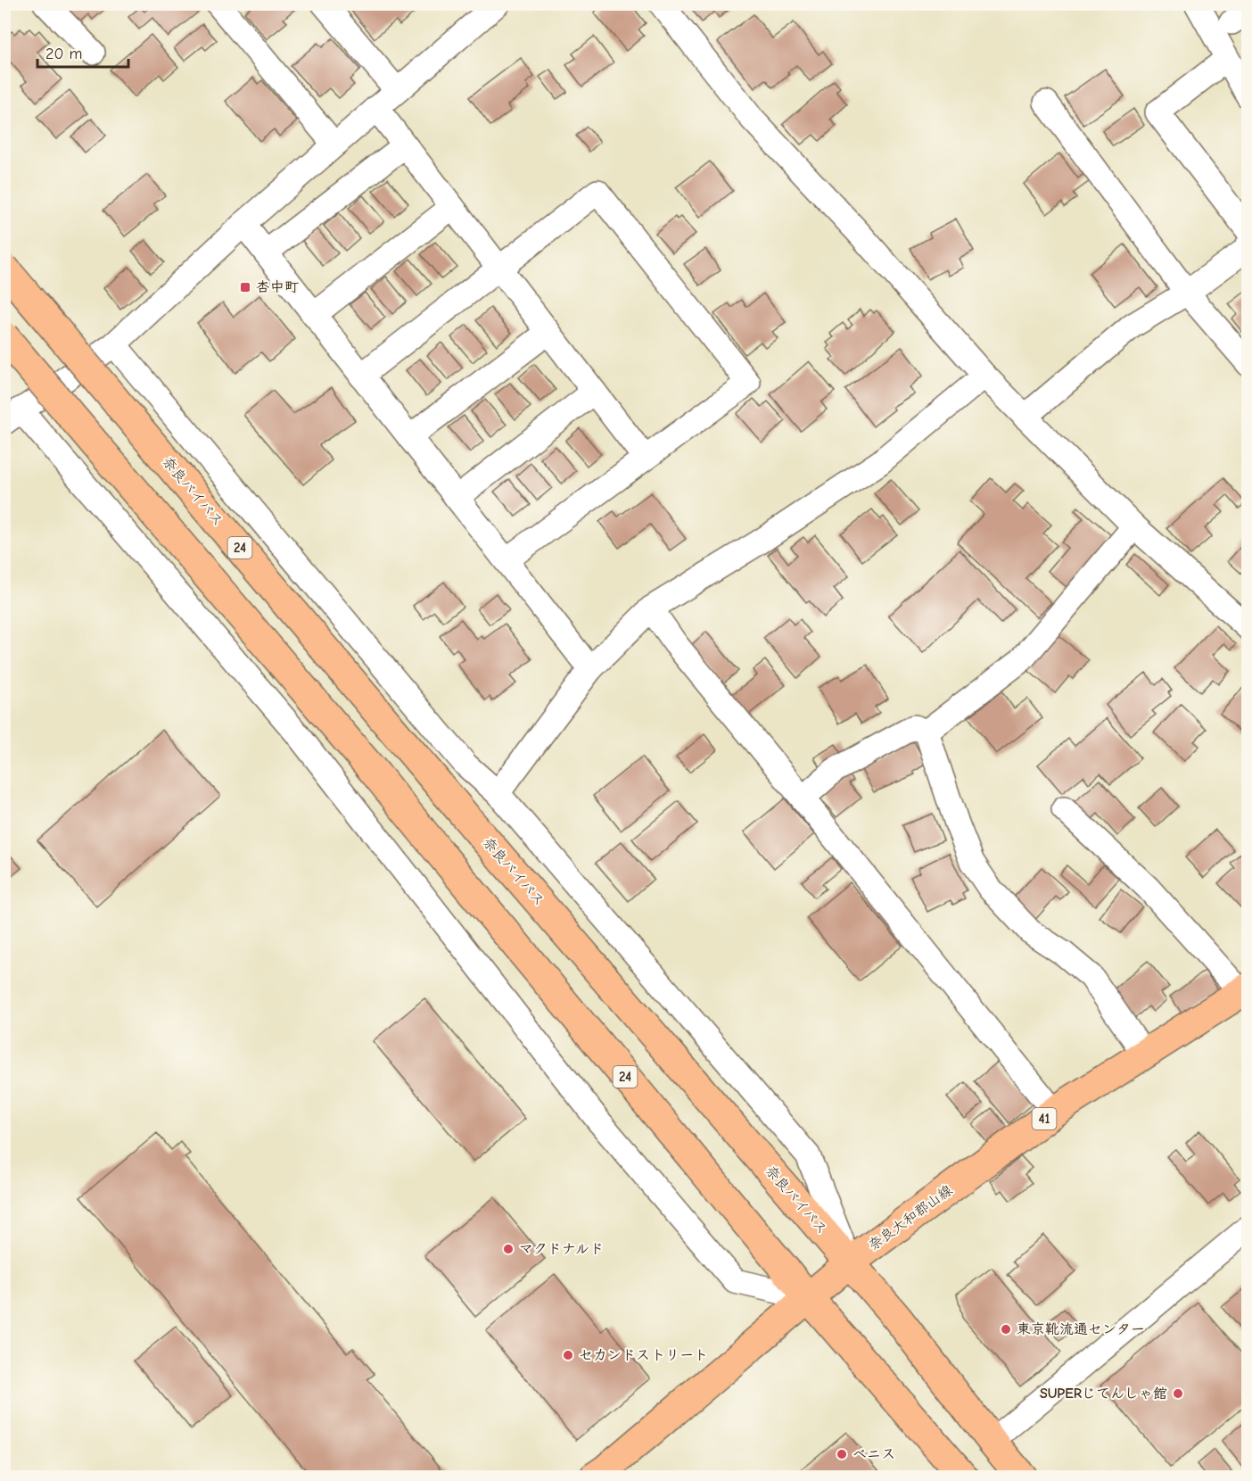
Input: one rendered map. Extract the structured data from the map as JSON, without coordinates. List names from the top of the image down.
{
  "streets": {
    "main road": [
      "奈良バイパス",
      "24",
      "41",
      "奈良大和郡山線"
    ]
  },
  "crossings": [
    ["奈良バイパス", "奈良大和郡山線"],
    ["24", "奈良大和郡山線"]
  ],
  "places": {
    "transit": ["杏中町"],
    "other": [
      "マクドナルド",
      "東京靴流通センター",
      "セカンドストリート",
      "SUPERじてんしゃ館",
      "ベニス"
    ]
  },
  "scale_bar": "20 m"
}
